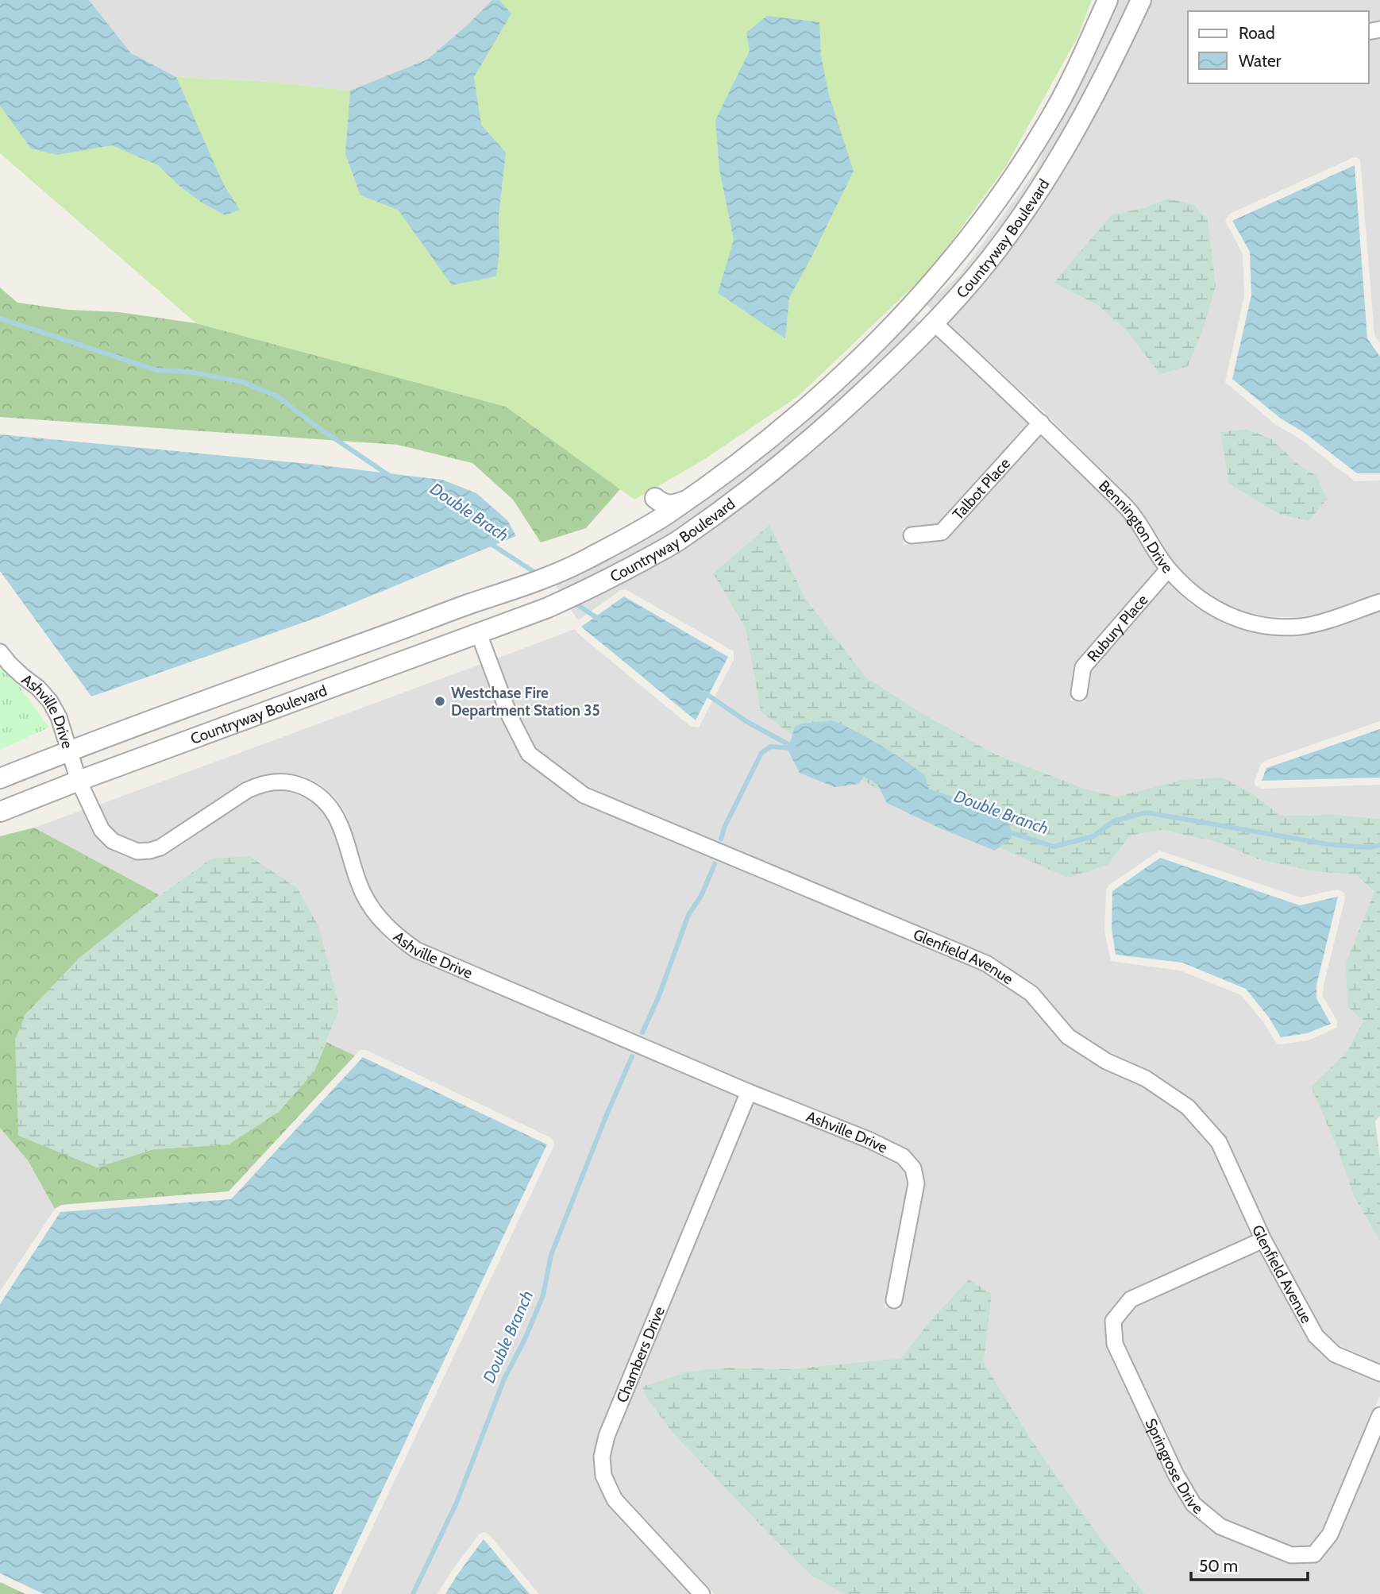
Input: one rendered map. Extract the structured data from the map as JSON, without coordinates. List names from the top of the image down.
{
  "streets": {
    "street": [
      "Countryway Boulevard",
      "Talbot Place",
      "Bennington Drive",
      "Rubury Place",
      "Ashville Drive",
      "Glenfield Avenue",
      "Chambers Drive",
      "Springrose Drive"
    ]
  },
  "crossings": [
    ["Countryway Boulevard", "Bennington Drive"],
    ["Countryway Boulevard", "Ashville Drive"],
    ["Countryway Boulevard", "Glenfield Avenue"],
    ["Talbot Place", "Bennington Drive"],
    ["Bennington Drive", "Rubury Place"],
    ["Ashville Drive", "Chambers Drive"],
    ["Glenfield Avenue", "Springrose Drive"]
  ],
  "water": ["Double Brach", "Double Branch"],
  "places": ["Westchase Fire Department Station 35"],
  "legend": ["Road", "Water"],
  "scale_bar": "50 m"
}
